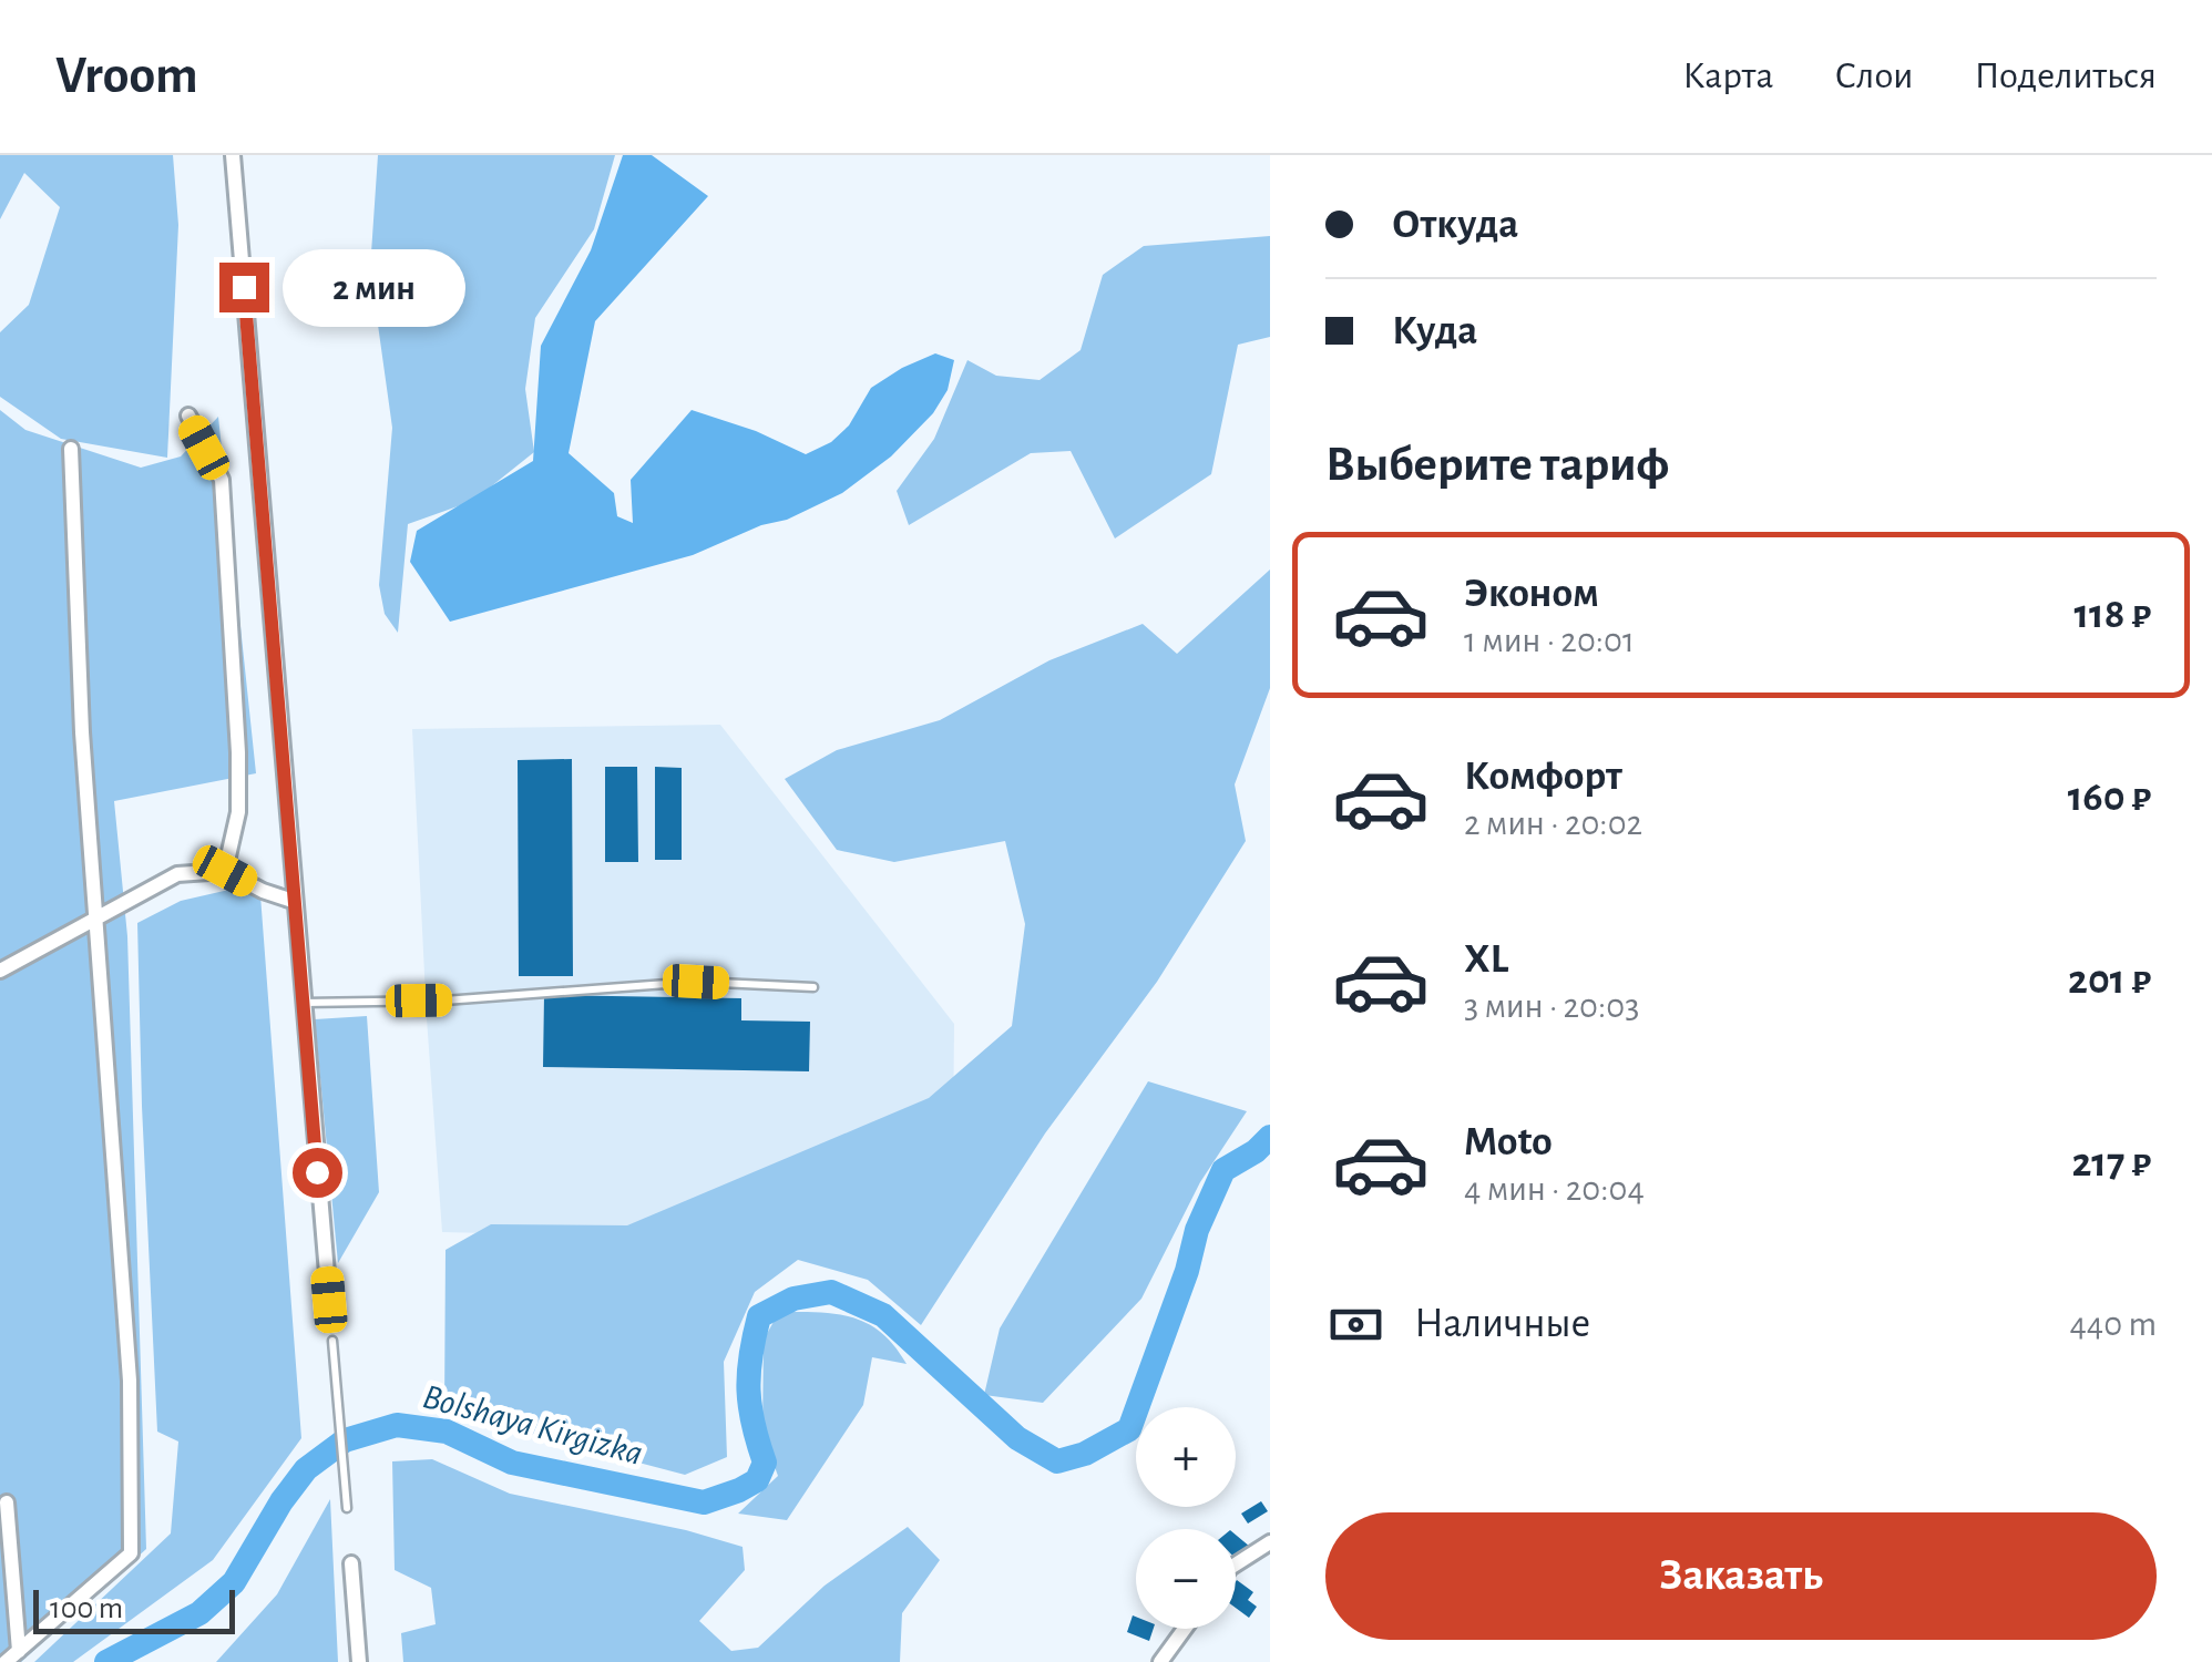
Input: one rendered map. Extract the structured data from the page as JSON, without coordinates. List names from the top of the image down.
{
  "water": ["Bolshaya Kirgizka"],
  "scale_bar": "100 m",
  "page": {
    "header": "Vroom",
    "nav": ["Карта", "Слои", "Поделиться"],
    "banner": ["Откуда", "Куда"],
    "bubble": "2 мин",
    "heading": "Выберите тариф",
    "list": [
      {
        "name": "Эконом",
        "note": "1 мин · 20:01",
        "value": "118 ₽"
      },
      {
        "name": "Комфорт",
        "note": "2 мин · 20:02",
        "value": "160 ₽"
      },
      {
        "name": "XL",
        "note": "3 мин · 20:03",
        "value": "201 ₽"
      },
      {
        "name": "Moto",
        "note": "4 мин · 20:04",
        "value": "217 ₽"
      }
    ],
    "pay": ["Наличные", "440 m"],
    "map_buttons": ["+", "−"],
    "buttons": "Заказать",
    "scale": "100 m"
  }
}
